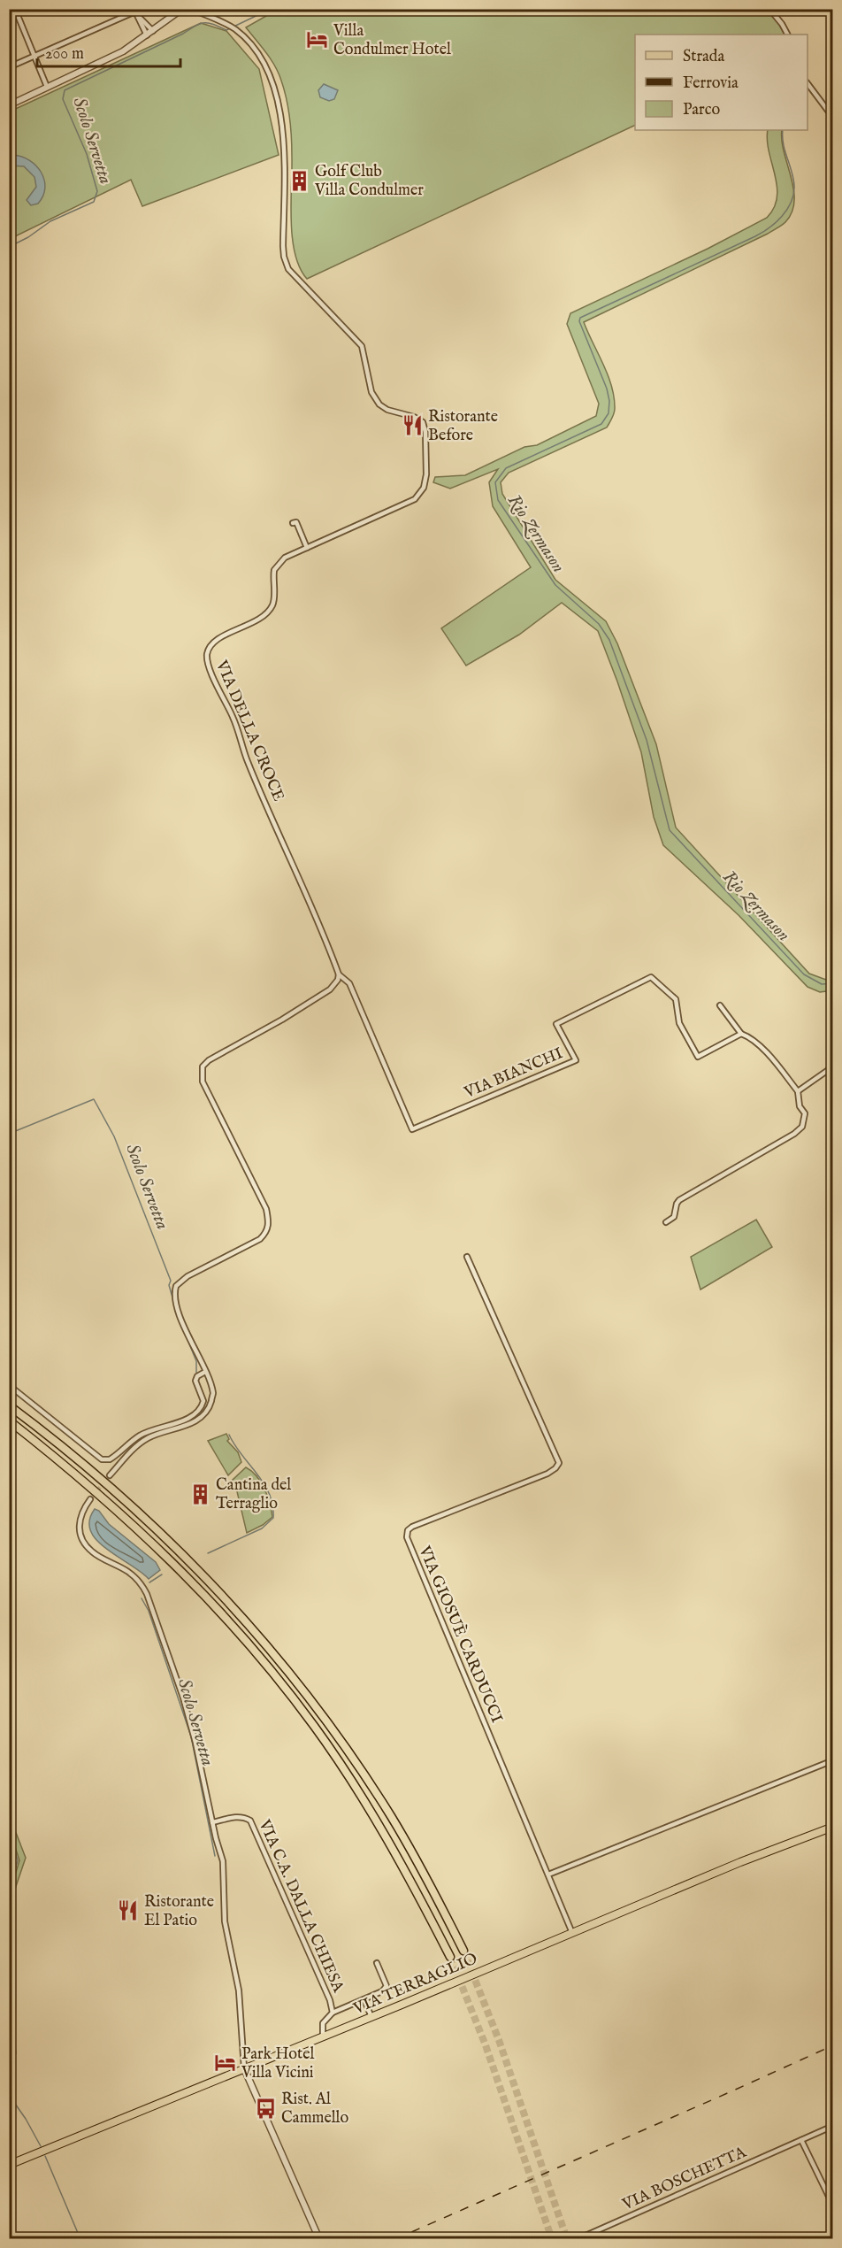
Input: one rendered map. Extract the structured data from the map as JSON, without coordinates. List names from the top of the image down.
{
  "streets": {
    "main road": ["VIA TERRAGLIO"],
    "street": [
      "VIA DELLA CROCE",
      "VIA BIANCHI",
      "VIA GIOSUÈ CARDUCCI",
      "VIA C.A. DALLA CHIESA",
      "VIA BOSCHETTA"
    ]
  },
  "crossings": [
    ["VIA DELLA CROCE", "VIA BIANCHI"],
    ["VIA GIOSUÈ CARDUCCI", "VIA TERRAGLIO"],
    ["VIA C.A. DALLA CHIESA", "VIA TERRAGLIO"]
  ],
  "water": ["Scolo Servetta", "Rio Zermason"],
  "places": {
    "hotel": ["Villa Condulmer Hotel", "Park Hotel Villa Vicini"],
    "building": ["Golf Club Villa Condulmer", "Cantina del Terraglio"],
    "restaurant": ["Ristorante Before", "Ristorante El Patio"],
    "bus stop": ["Rist. Al Cammello"]
  },
  "legend": ["Strada", "Ferrovia", "Parco"],
  "scale_bar": "200 m"
}
